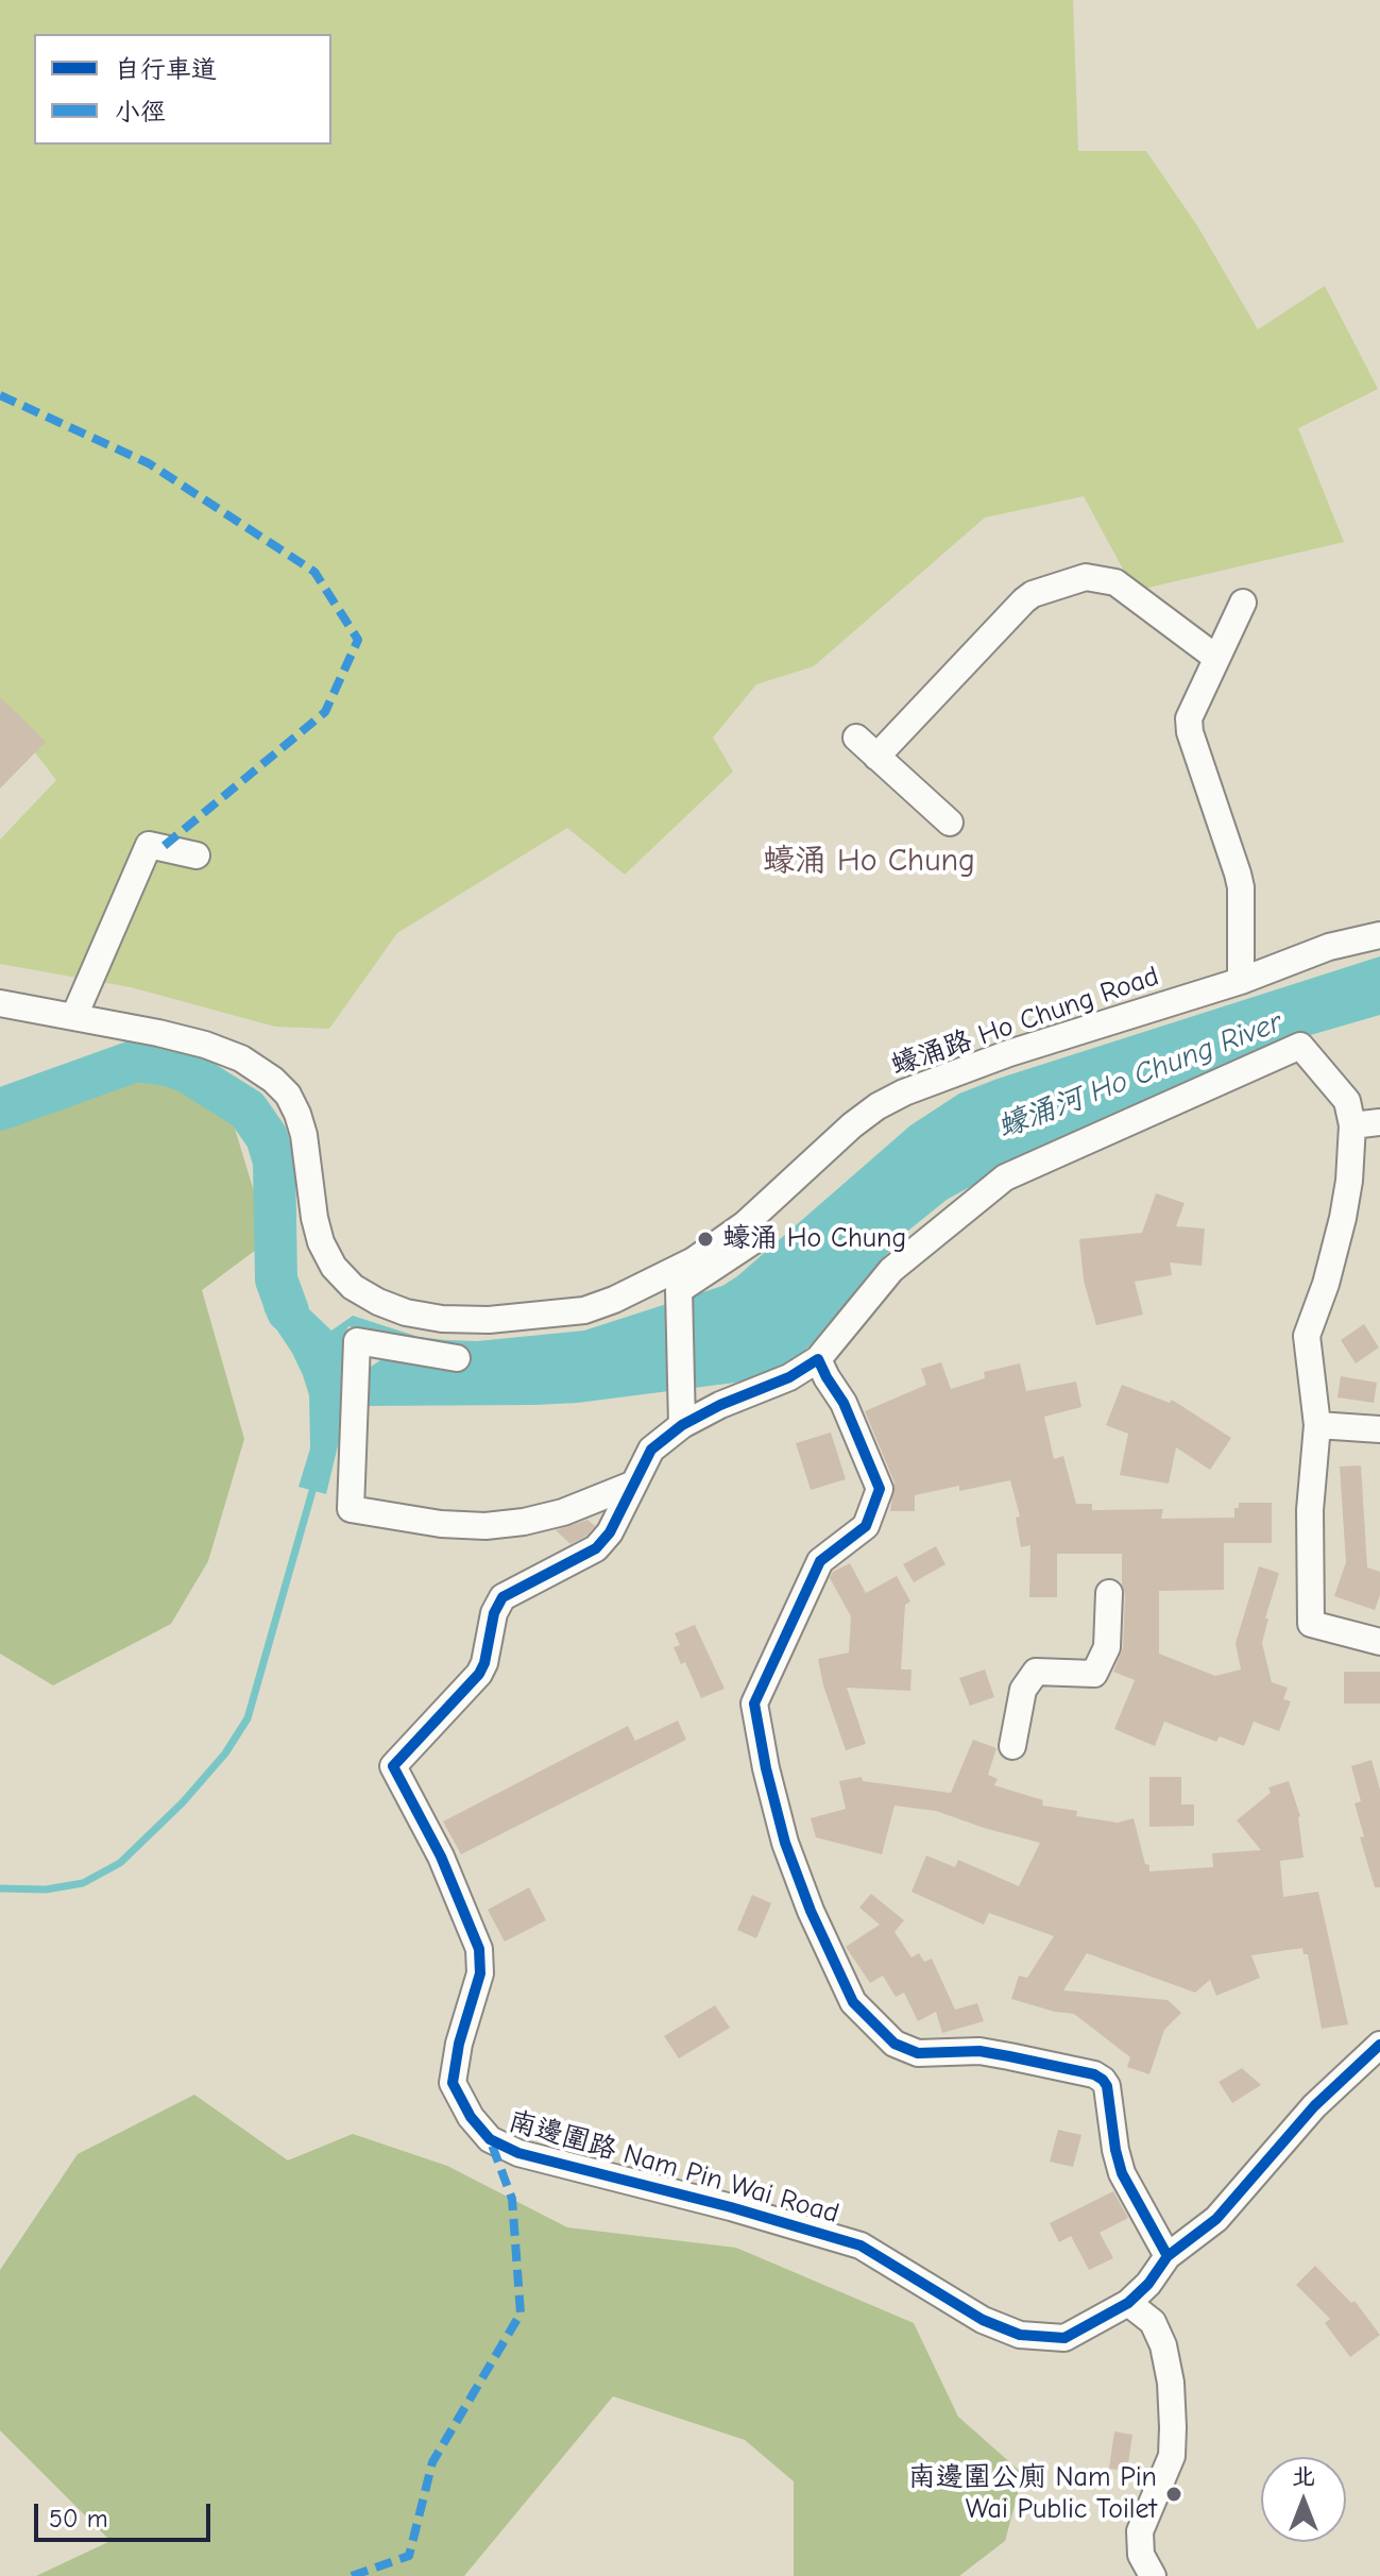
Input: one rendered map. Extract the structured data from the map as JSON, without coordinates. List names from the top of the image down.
{
  "streets": {
    "street": ["蠔涌路 Ho Chung Road", "南邊圍路 Nam Pin Wai Road"]
  },
  "districts": ["蠔涌 Ho Chung"],
  "water": ["蠔涌河 Ho Chung River"],
  "places": ["蠔涌 Ho Chung", "南邊圍公廁 Nam Pin Wai Public Toilet"],
  "legend": ["自行車道", "小徑"],
  "scale_bar": "50 m",
  "north": "top"
}
